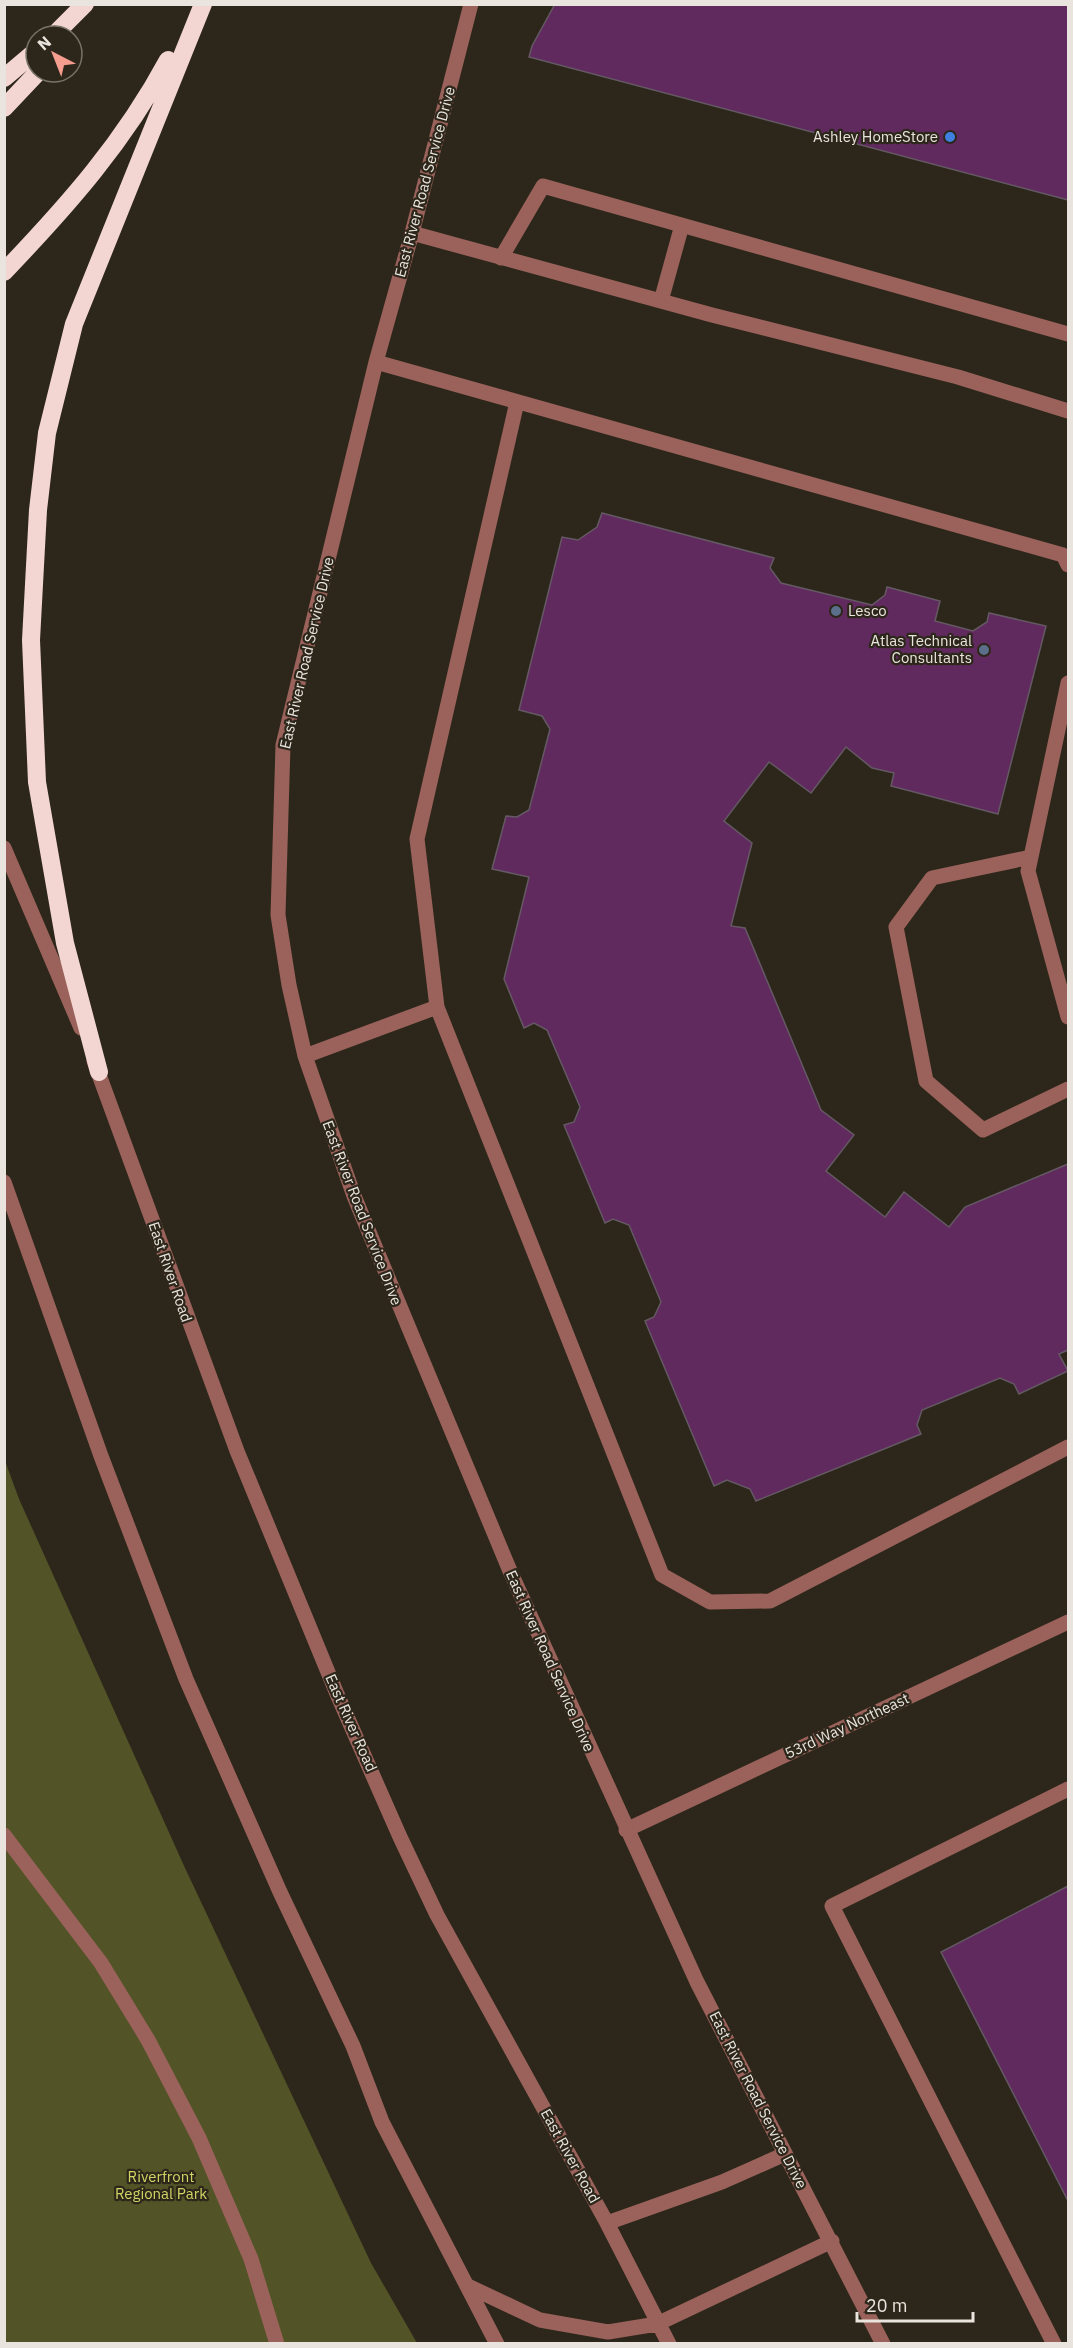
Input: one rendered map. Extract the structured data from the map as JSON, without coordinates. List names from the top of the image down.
{
  "streets": {
    "street": ["East River Road Service Drive", "East River Road", "53rd Way Northeast"]
  },
  "crossings": [
    ["East River Road Service Drive", "53rd Way Northeast"]
  ],
  "parks": ["Riverfront Regional Park"],
  "places": ["Ashley HomeStore", "Lesco", "Atlas Technical Consultants"],
  "scale_bar": "20 m",
  "north": "top left"
}
